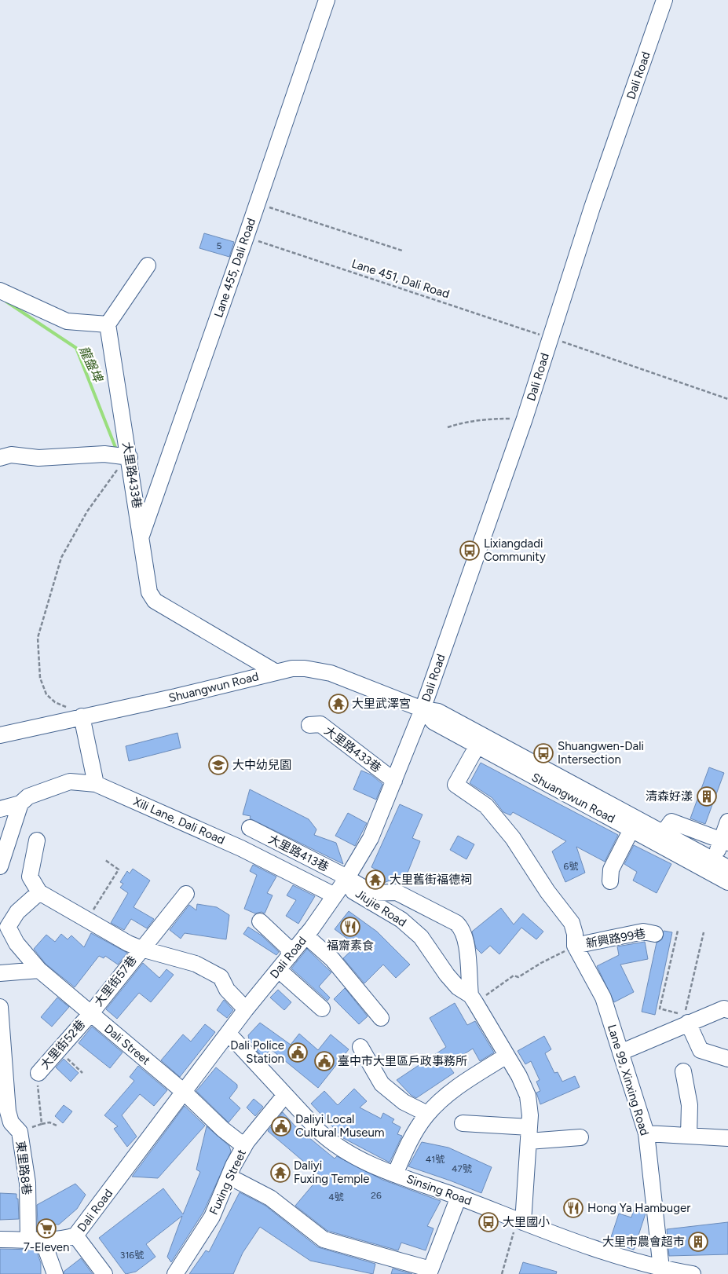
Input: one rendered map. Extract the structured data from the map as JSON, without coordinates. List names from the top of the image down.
{
  "streets": {
    "street": [
      "Dali Road",
      "Lane 455, Dali Road",
      "大里路433巷",
      "Shuangwun Road",
      "Xili Lane, Dali Road",
      "大里路413巷",
      "Jiujie Road",
      "新興路99巷",
      "大里街57巷",
      "大里街52巷",
      "Dali Street",
      "Lane 99, Xinxing Road",
      "東里路8巷",
      "Fuxing Street",
      "Sinsing Road"
    ],
    "path": ["Lane 451, Dali Road"]
  },
  "crossings": [
    ["Dali Road", "Lane 451, Dali Road"],
    ["Dali Road", "大里路433巷"],
    ["Dali Road", "Shuangwun Road"],
    ["Dali Road", "Xili Lane, Dali Road"],
    ["Dali Road", "大里路413巷"],
    ["Dali Road", "Jiujie Road"],
    ["Dali Road", "Dali Street"],
    ["Dali Road", "Sinsing Road"],
    ["Lane 455, Dali Road", "Lane 451, Dali Road"],
    ["Lane 455, Dali Road", "大里路433巷"],
    ["大里路433巷", "Shuangwun Road"],
    ["大里路413巷", "Jiujie Road"],
    ["Jiujie Road", "Sinsing Road"],
    ["新興路99巷", "Lane 99, Xinxing Road"],
    ["大里街57巷", "大里街52巷"],
    ["大里街57巷", "Dali Street"],
    ["大里街52巷", "Dali Street"],
    ["Dali Street", "Fuxing Street"],
    ["Lane 99, Xinxing Road", "Sinsing Road"],
    ["Fuxing Street", "Sinsing Road"]
  ],
  "water": ["龍盤埤"],
  "places": {
    "bus stop": ["Lixiangdadi Community", "Shuangwen-Dali Intersection", "大里國小"],
    "temple": ["大里武澤宮", "大里舊街福德祠", "Daliyi Fuxing Temple"],
    "school or university": ["大中幼兒園"],
    "building": ["清森好漾", "大里市農會超市"],
    "restaurant": ["福齋素食", "Hong Ya Hambuger"],
    "public building": ["Dali Police Station", "臺中市大里區戶政事務所", "Daliyi Local Cultural Museum"],
    "supermarket": ["7-Eleven"]
  },
  "house_numbers": [
    "5",
    "6號",
    "41號",
    "47號",
    "26",
    "4號",
    "316號"
  ]
}
